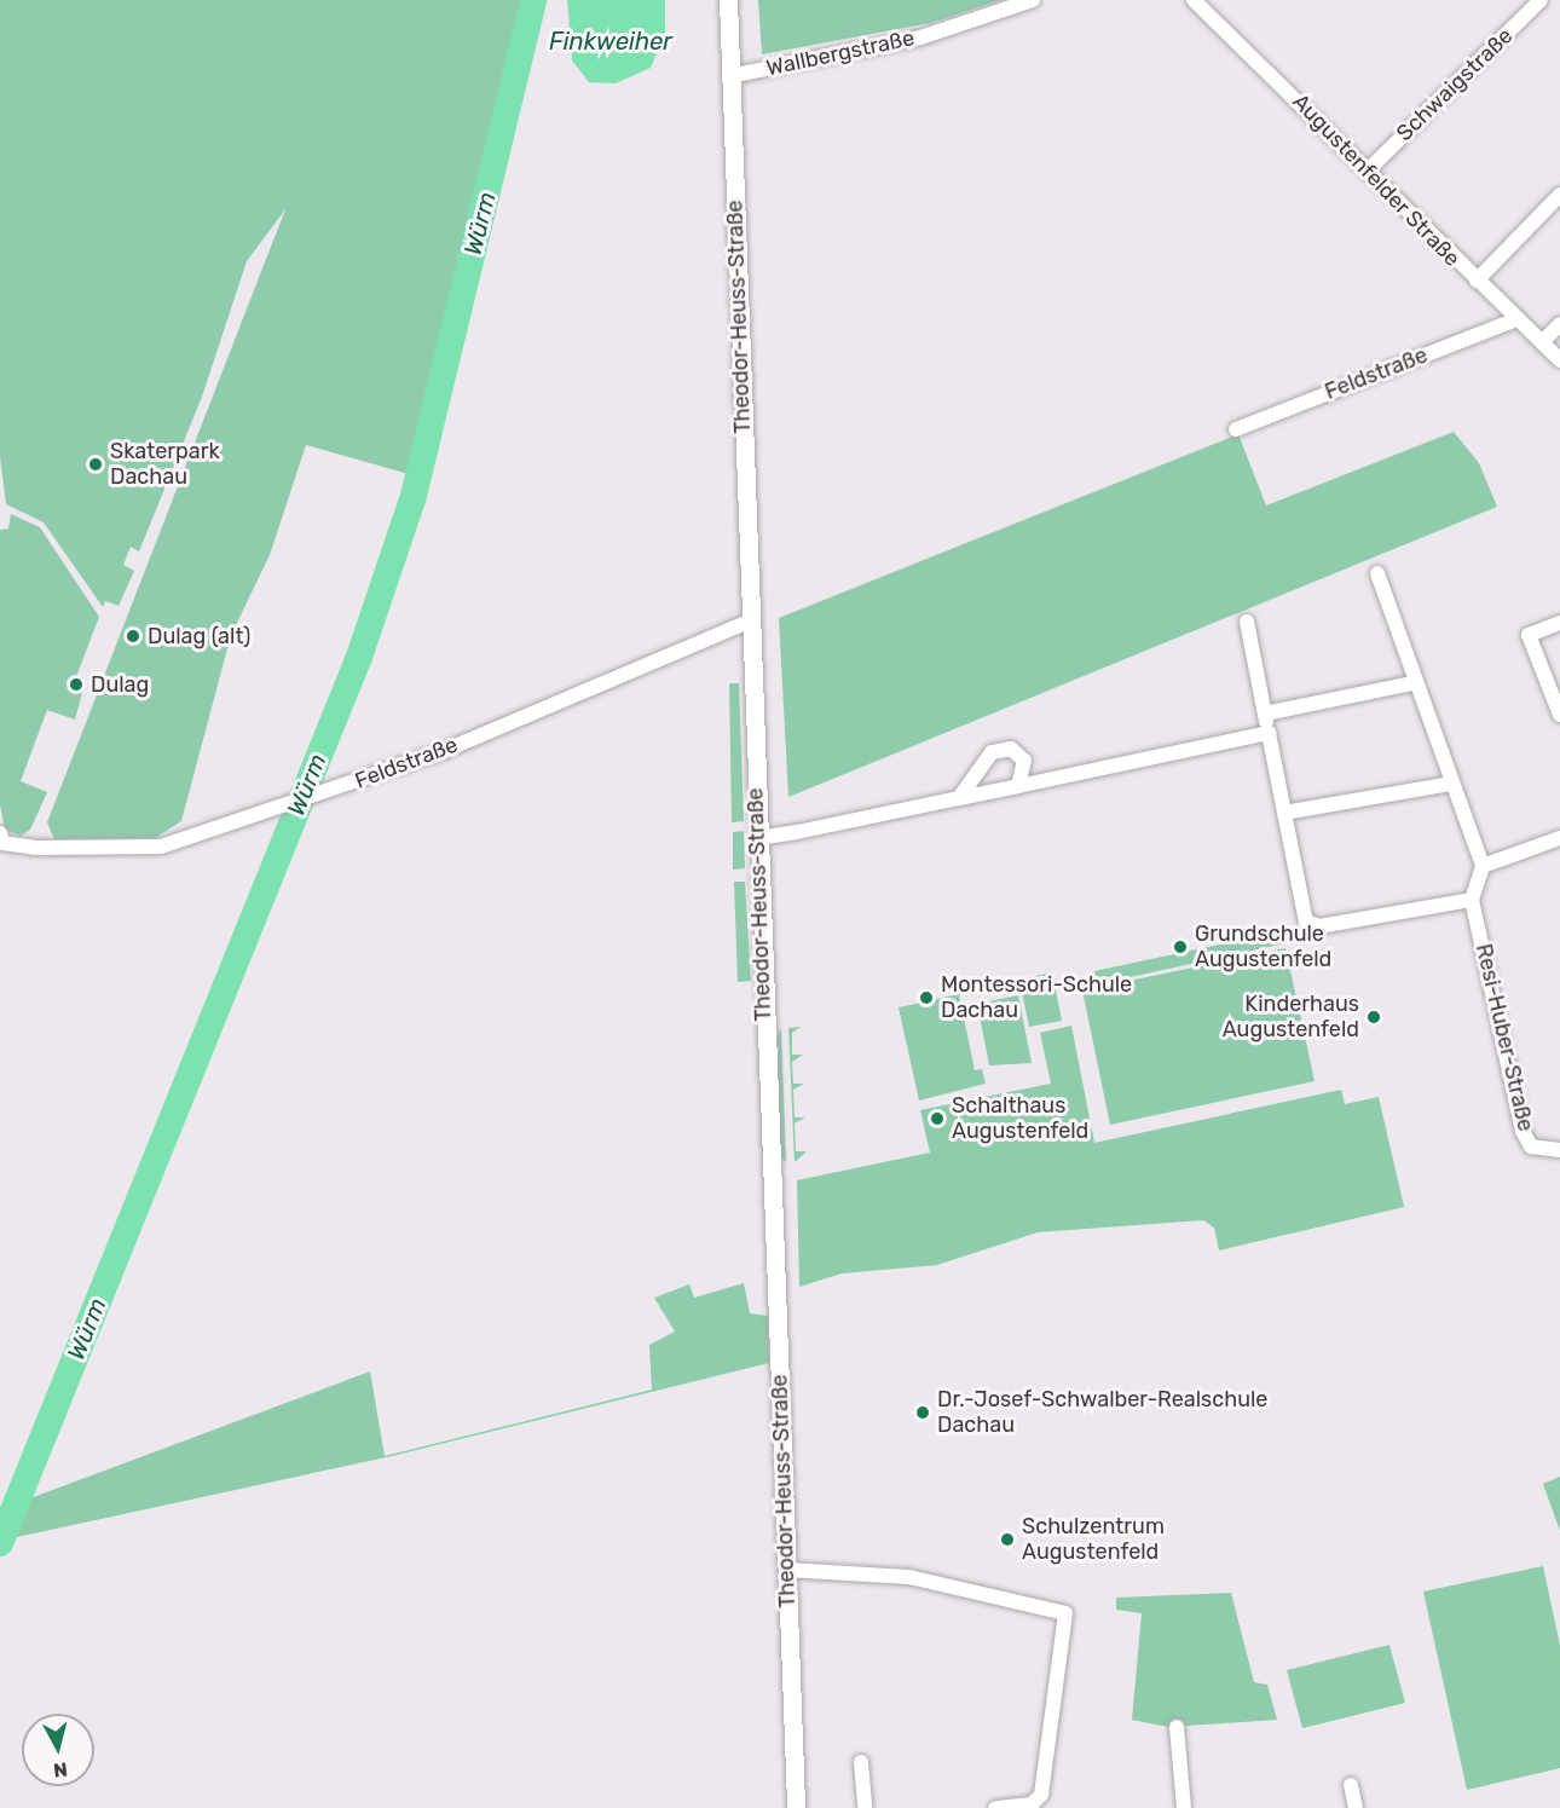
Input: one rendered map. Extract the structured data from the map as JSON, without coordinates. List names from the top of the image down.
{
  "streets": {
    "street": [
      "Wallbergstraße",
      "Schwaigstraße",
      "Augustenfelder Straße",
      "Theodor-Heuss-Straße",
      "Feldstraße",
      "Resi-Huber-Straße"
    ]
  },
  "crossings": [
    ["Wallbergstraße", "Theodor-Heuss-Straße"],
    ["Schwaigstraße", "Augustenfelder Straße"],
    ["Augustenfelder Straße", "Feldstraße"],
    ["Theodor-Heuss-Straße", "Feldstraße"]
  ],
  "water": ["Finkweiher", "Würm"],
  "places": [
    "Skaterpark Dachau",
    "Dulag (alt)",
    "Dulag",
    "Grundschule Augustenfeld",
    "Montessori-Schule Dachau",
    "Kinderhaus Augustenfeld",
    "Schalthaus Augustenfeld",
    "Dr.-Josef-Schwalber-Realschule Dachau",
    "Schulzentrum Augustenfeld"
  ],
  "north": "bottom"
}
